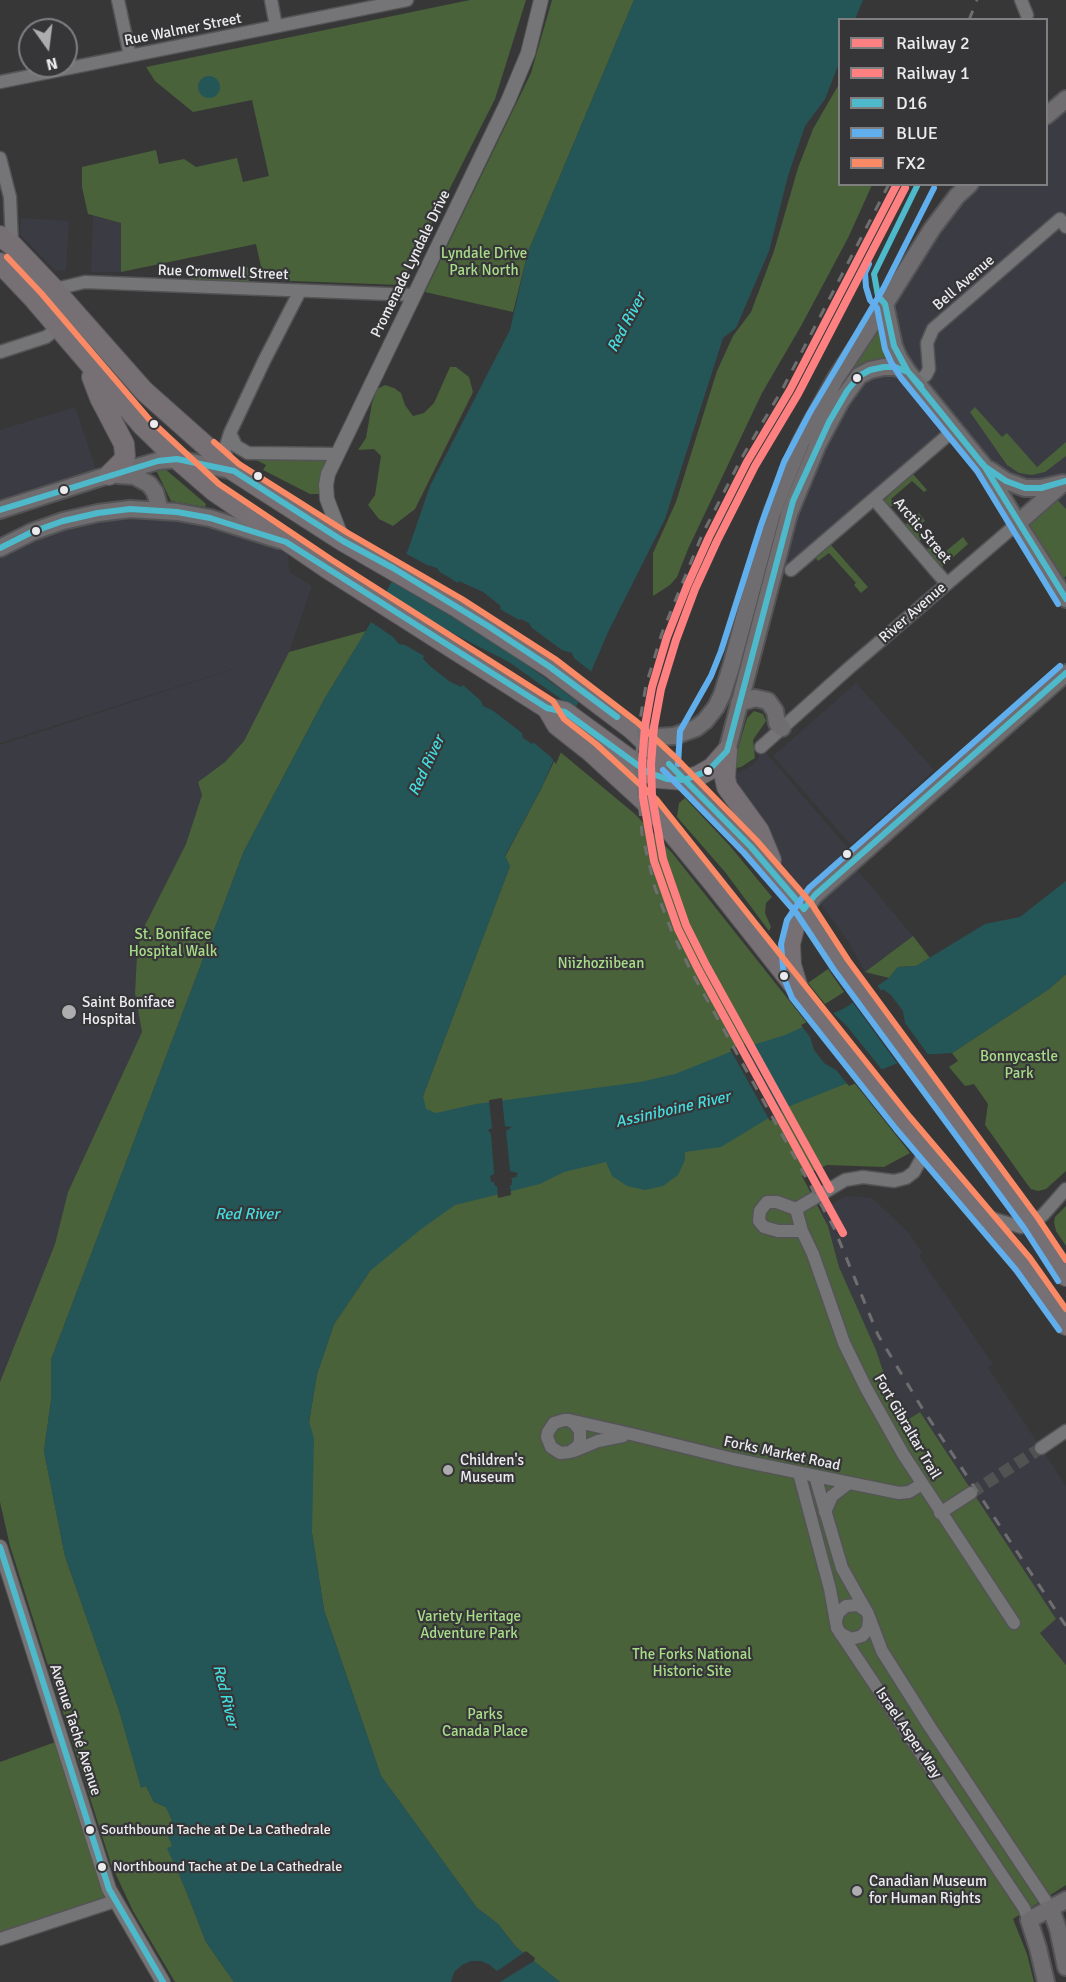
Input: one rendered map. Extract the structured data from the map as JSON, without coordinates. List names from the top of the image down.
{
  "streets": {
    "main road": ["River Avenue", "Israel Asper Way"],
    "street": [
      "Rue Walmer Street",
      "Promenade Lyndale Drive",
      "Rue Cromwell Street",
      "Bell Avenue",
      "Arctic Street",
      "Fort Gibraltar Trail",
      "Forks Market Road",
      "Avenue Taché Avenue"
    ]
  },
  "crossings": [
    ["Promenade Lyndale Drive", "Rue Cromwell Street"],
    ["Arctic Street", "River Avenue"],
    ["Fort Gibraltar Trail", "Forks Market Road"],
    ["Forks Market Road", "Israel Asper Way"]
  ],
  "water": ["Red River", "Assiniboine River"],
  "parks": [
    "Lyndale Drive Park North",
    "St. Boniface Hospital Walk",
    "Niizhoziibean",
    "Bonnycastle Park",
    "Variety Heritage Adventure Park",
    "The Forks National Historic Site",
    "Parks Canada Place"
  ],
  "places": [
    "Saint Boniface Hospital",
    "Children's Museum",
    "Southbound Tache at De La Cathedrale",
    "Northbound Tache at De La Cathedrale",
    "Canadian Museum for Human Rights"
  ],
  "lines": [
    "rail line 2",
    "transit line D16",
    "rail line 1",
    "transit line BLUE",
    "transit line FX2"
  ],
  "legend": [
    "Railway 2",
    "Railway 1",
    "D16",
    "BLUE",
    "FX2"
  ],
  "north": "bottom"
}
